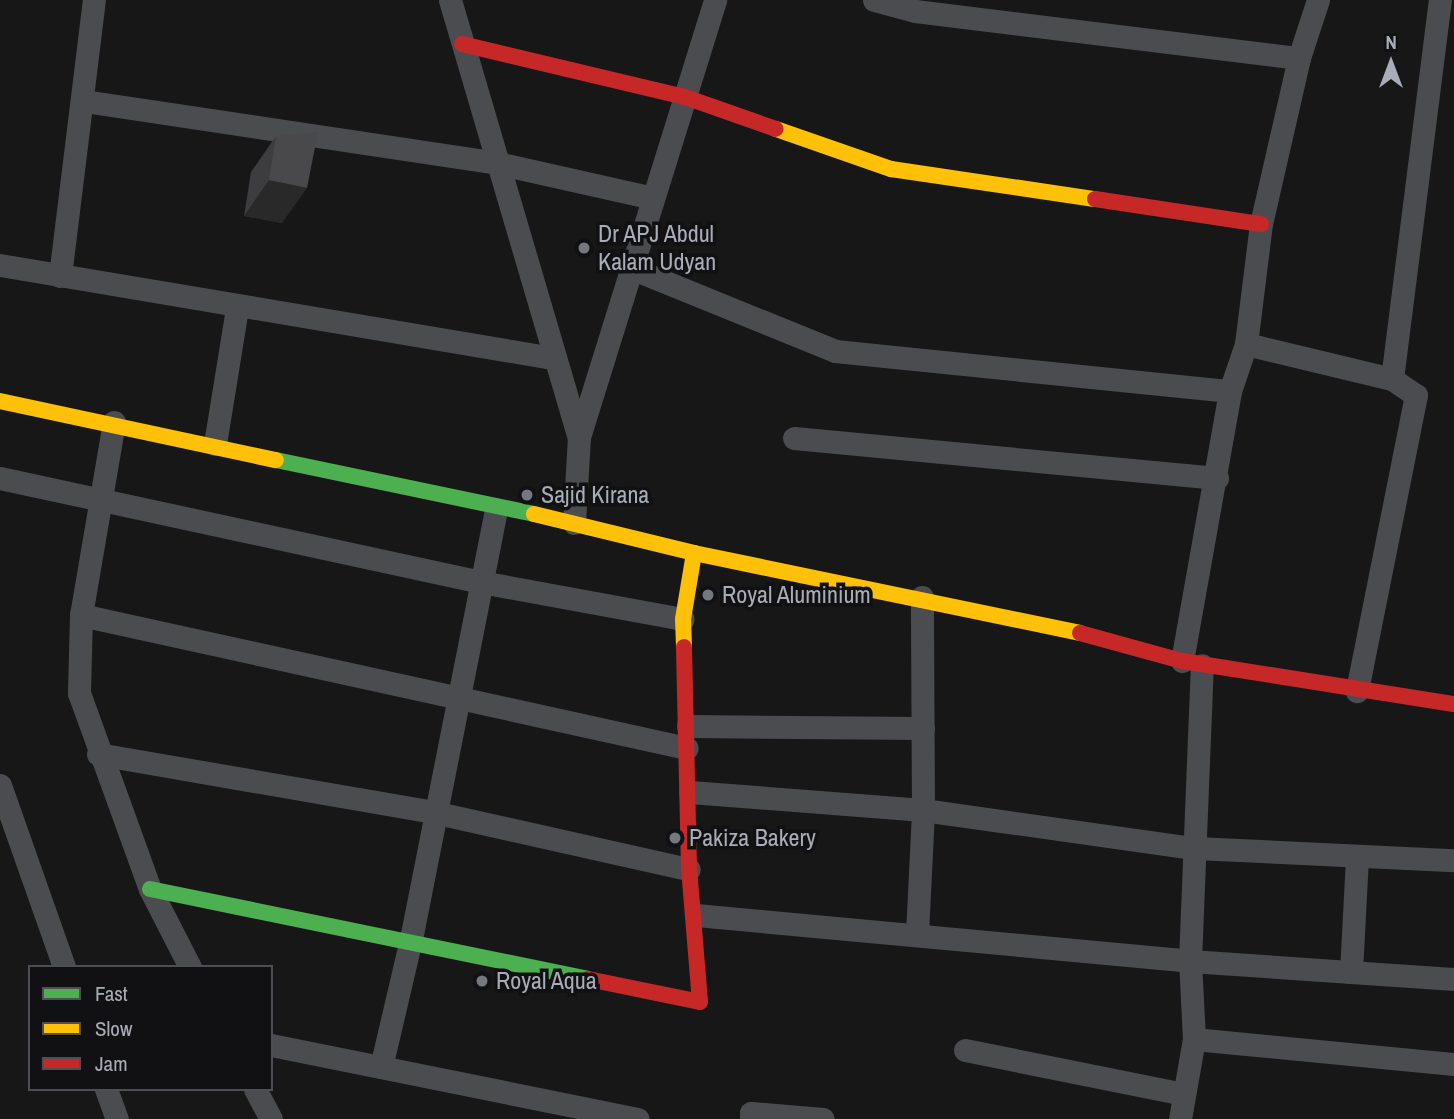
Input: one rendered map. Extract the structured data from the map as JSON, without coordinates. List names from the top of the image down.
{
  "places": [
    "Dr APJ Abdul Kalam Udyan",
    "Sajid Kirana",
    "Royal Aluminium",
    "Pakiza Bakery",
    "Royal Aqua"
  ],
  "legend": ["Fast", "Slow", "Jam"],
  "north": "top"
}
